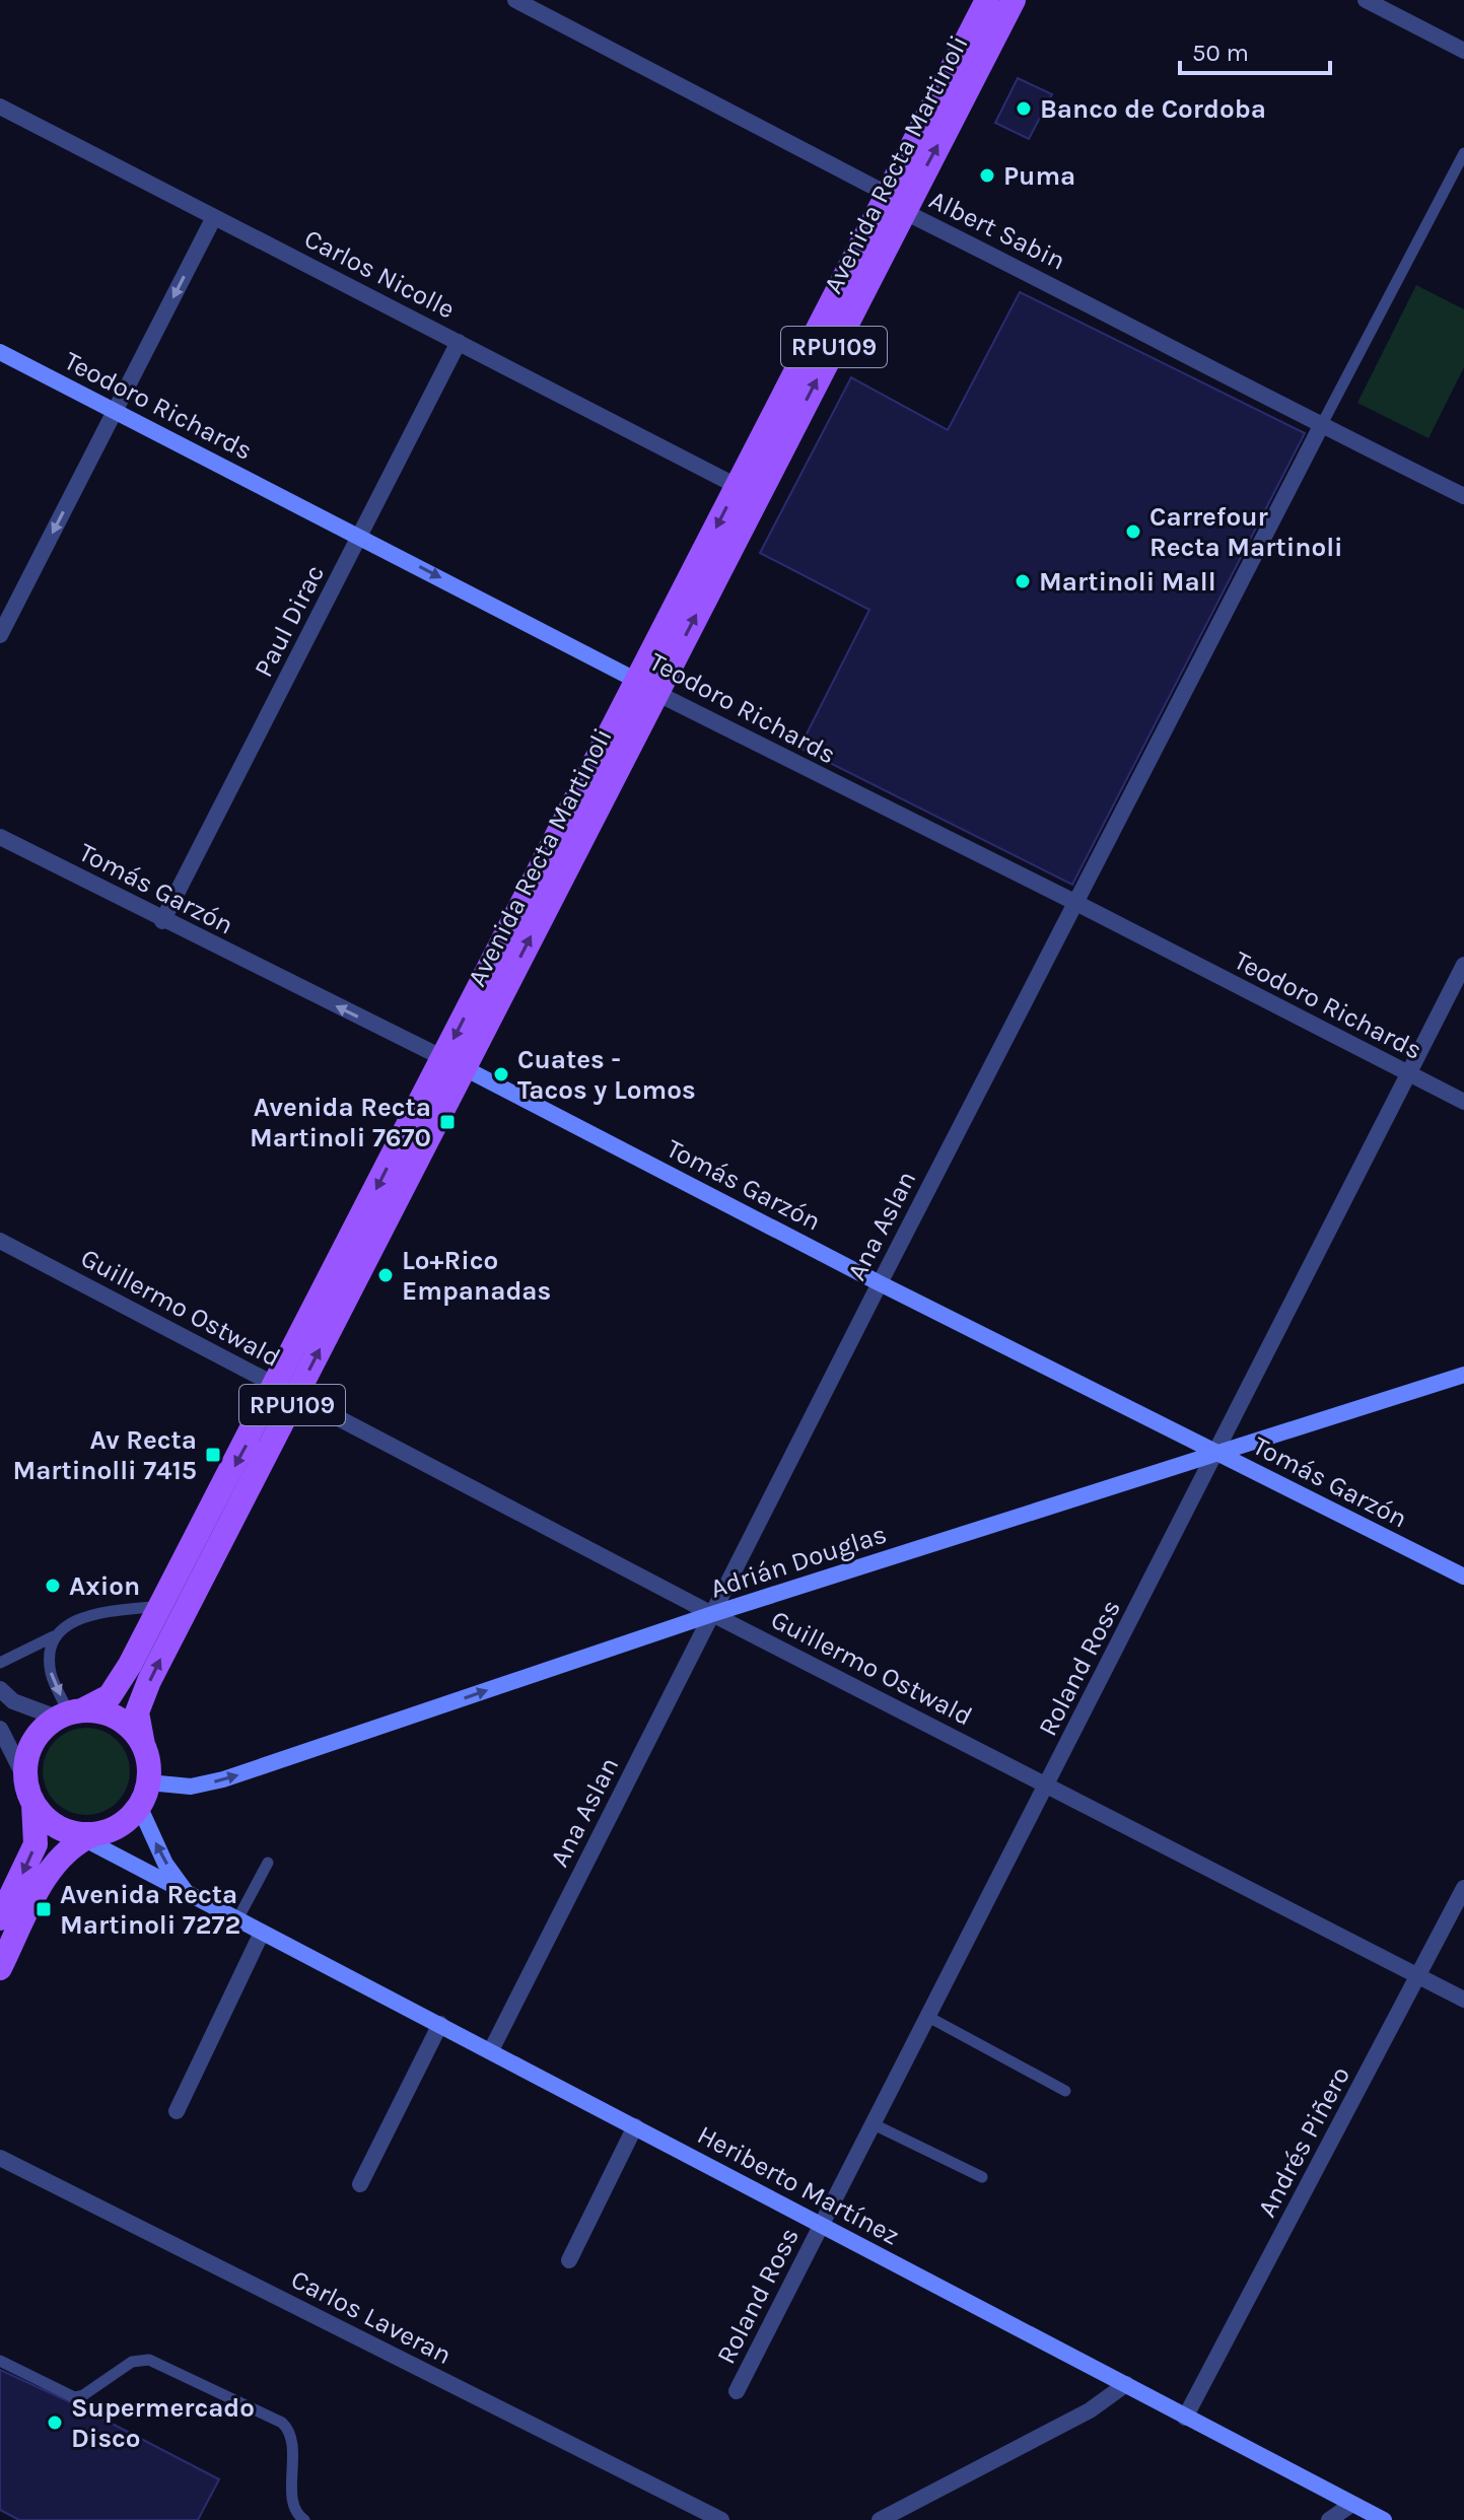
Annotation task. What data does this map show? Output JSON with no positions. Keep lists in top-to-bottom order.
{
  "streets": {
    "main road": ["Avenida Recta Martinoli", "RPU109"],
    "street": [
      "Albert Sabin",
      "Carlos Nicolle",
      "Teodoro Richards",
      "Paul Dirac",
      "Tomás Garzón",
      "Ana Aslan",
      "Guillermo Ostwald",
      "Adrián Douglas",
      "Roland Ross",
      "Andrés Piñero",
      "Heriberto Martínez",
      "Carlos Laveran"
    ]
  },
  "crossings": [
    ["Avenida Recta Martinoli", "Albert Sabin"],
    ["Avenida Recta Martinoli", "Carlos Nicolle"],
    ["Avenida Recta Martinoli", "RPU109"],
    ["Avenida Recta Martinoli", "Teodoro Richards"],
    ["Avenida Recta Martinoli", "Tomás Garzón"],
    ["Avenida Recta Martinoli", "Guillermo Ostwald"],
    ["Avenida Recta Martinoli", "Adrián Douglas"],
    ["Avenida Recta Martinoli", "Heriberto Martínez"],
    ["Albert Sabin", "Ana Aslan"],
    ["Carlos Nicolle", "Paul Dirac"],
    ["RPU109", "Adrián Douglas"],
    ["RPU109", "Heriberto Martínez"],
    ["Teodoro Richards", "Paul Dirac"],
    ["Teodoro Richards", "Ana Aslan"],
    ["Teodoro Richards", "Roland Ross"],
    ["Paul Dirac", "Tomás Garzón"],
    ["Tomás Garzón", "Ana Aslan"],
    ["Tomás Garzón", "Adrián Douglas"],
    ["Tomás Garzón", "Roland Ross"],
    ["Ana Aslan", "Guillermo Ostwald"],
    ["Ana Aslan", "Adrián Douglas"],
    ["Ana Aslan", "Heriberto Martínez"],
    ["Guillermo Ostwald", "Adrián Douglas"],
    ["Guillermo Ostwald", "Roland Ross"],
    ["Guillermo Ostwald", "Andrés Piñero"],
    ["Adrián Douglas", "Roland Ross"],
    ["Adrián Douglas", "Heriberto Martínez"],
    ["Roland Ross", "Heriberto Martínez"],
    ["Andrés Piñero", "Heriberto Martínez"]
  ],
  "one_way": ["Adrián Douglas"],
  "places": {
    "other": [
      "Banco de Cordoba",
      "Puma",
      "Carrefour Recta Martinoli",
      "Martinoli Mall",
      "Cuates - Tacos y Lomos",
      "Lo+Rico Empanadas",
      "Axion",
      "Supermercado Disco"
    ],
    "transit": ["Avenida Recta Martinoli 7670", "Av Recta Martinolli 7415", "Avenida Recta Martinoli 7272"]
  },
  "scale_bar": "50 m"
}
